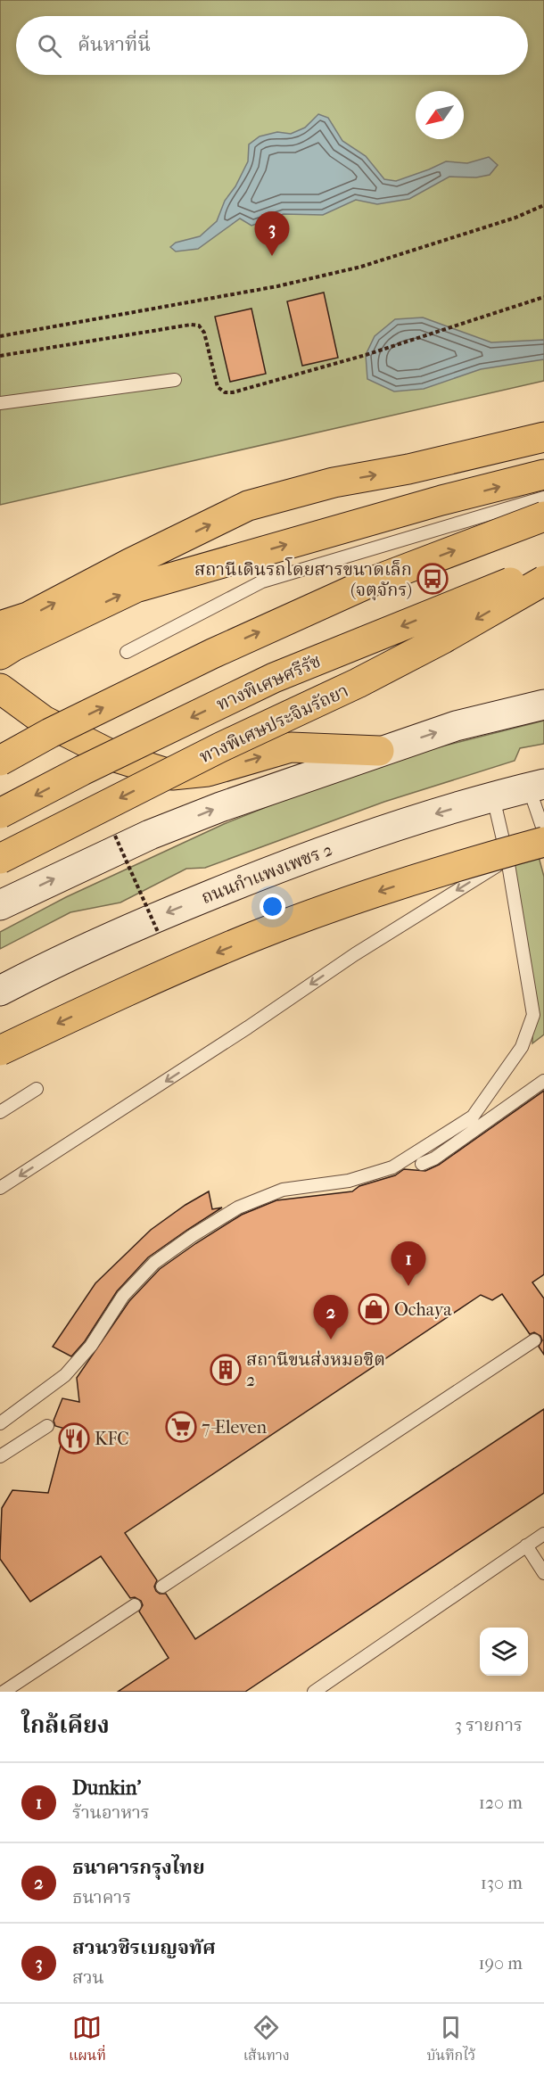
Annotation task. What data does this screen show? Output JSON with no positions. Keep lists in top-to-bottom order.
{
  "streets": {
    "highway": ["ทางพิเศษศรีรัช", "ทางพิเศษประจิมรัถยา"],
    "main road": ["ถนนกำแพงเพชร 2"]
  },
  "places": {
    "bus stop": ["สถานีเดินรถโดยสารขนาดเล็ก (จตุจักร)"],
    "shop": ["Ochaya"],
    "building": ["สถานีขนส่งหมอชิต 2"],
    "supermarket": ["7-Eleven"],
    "restaurant": ["KFC"]
  },
  "north": "bottom left",
  "page": {
    "search": "ค้นหาที่นี่",
    "pins": ["3", "1", "2"],
    "heading": ["ใกล้เคียง", "3 รายการ"],
    "list": [
      {
        "mark": "1",
        "name": "Dunkin'",
        "note": "ร้านอาหาร",
        "value": "120 m"
      },
      {
        "mark": "2",
        "name": "ธนาคารกรุงไทย",
        "note": "ธนาคาร",
        "value": "130 m"
      },
      {
        "mark": "3",
        "name": "สวนวชิรเบญจทัศ",
        "note": "สวน",
        "value": "190 m"
      }
    ],
    "nav": ["แผนที่", "เส้นทาง", "บันทึกไว้"]
  }
}
